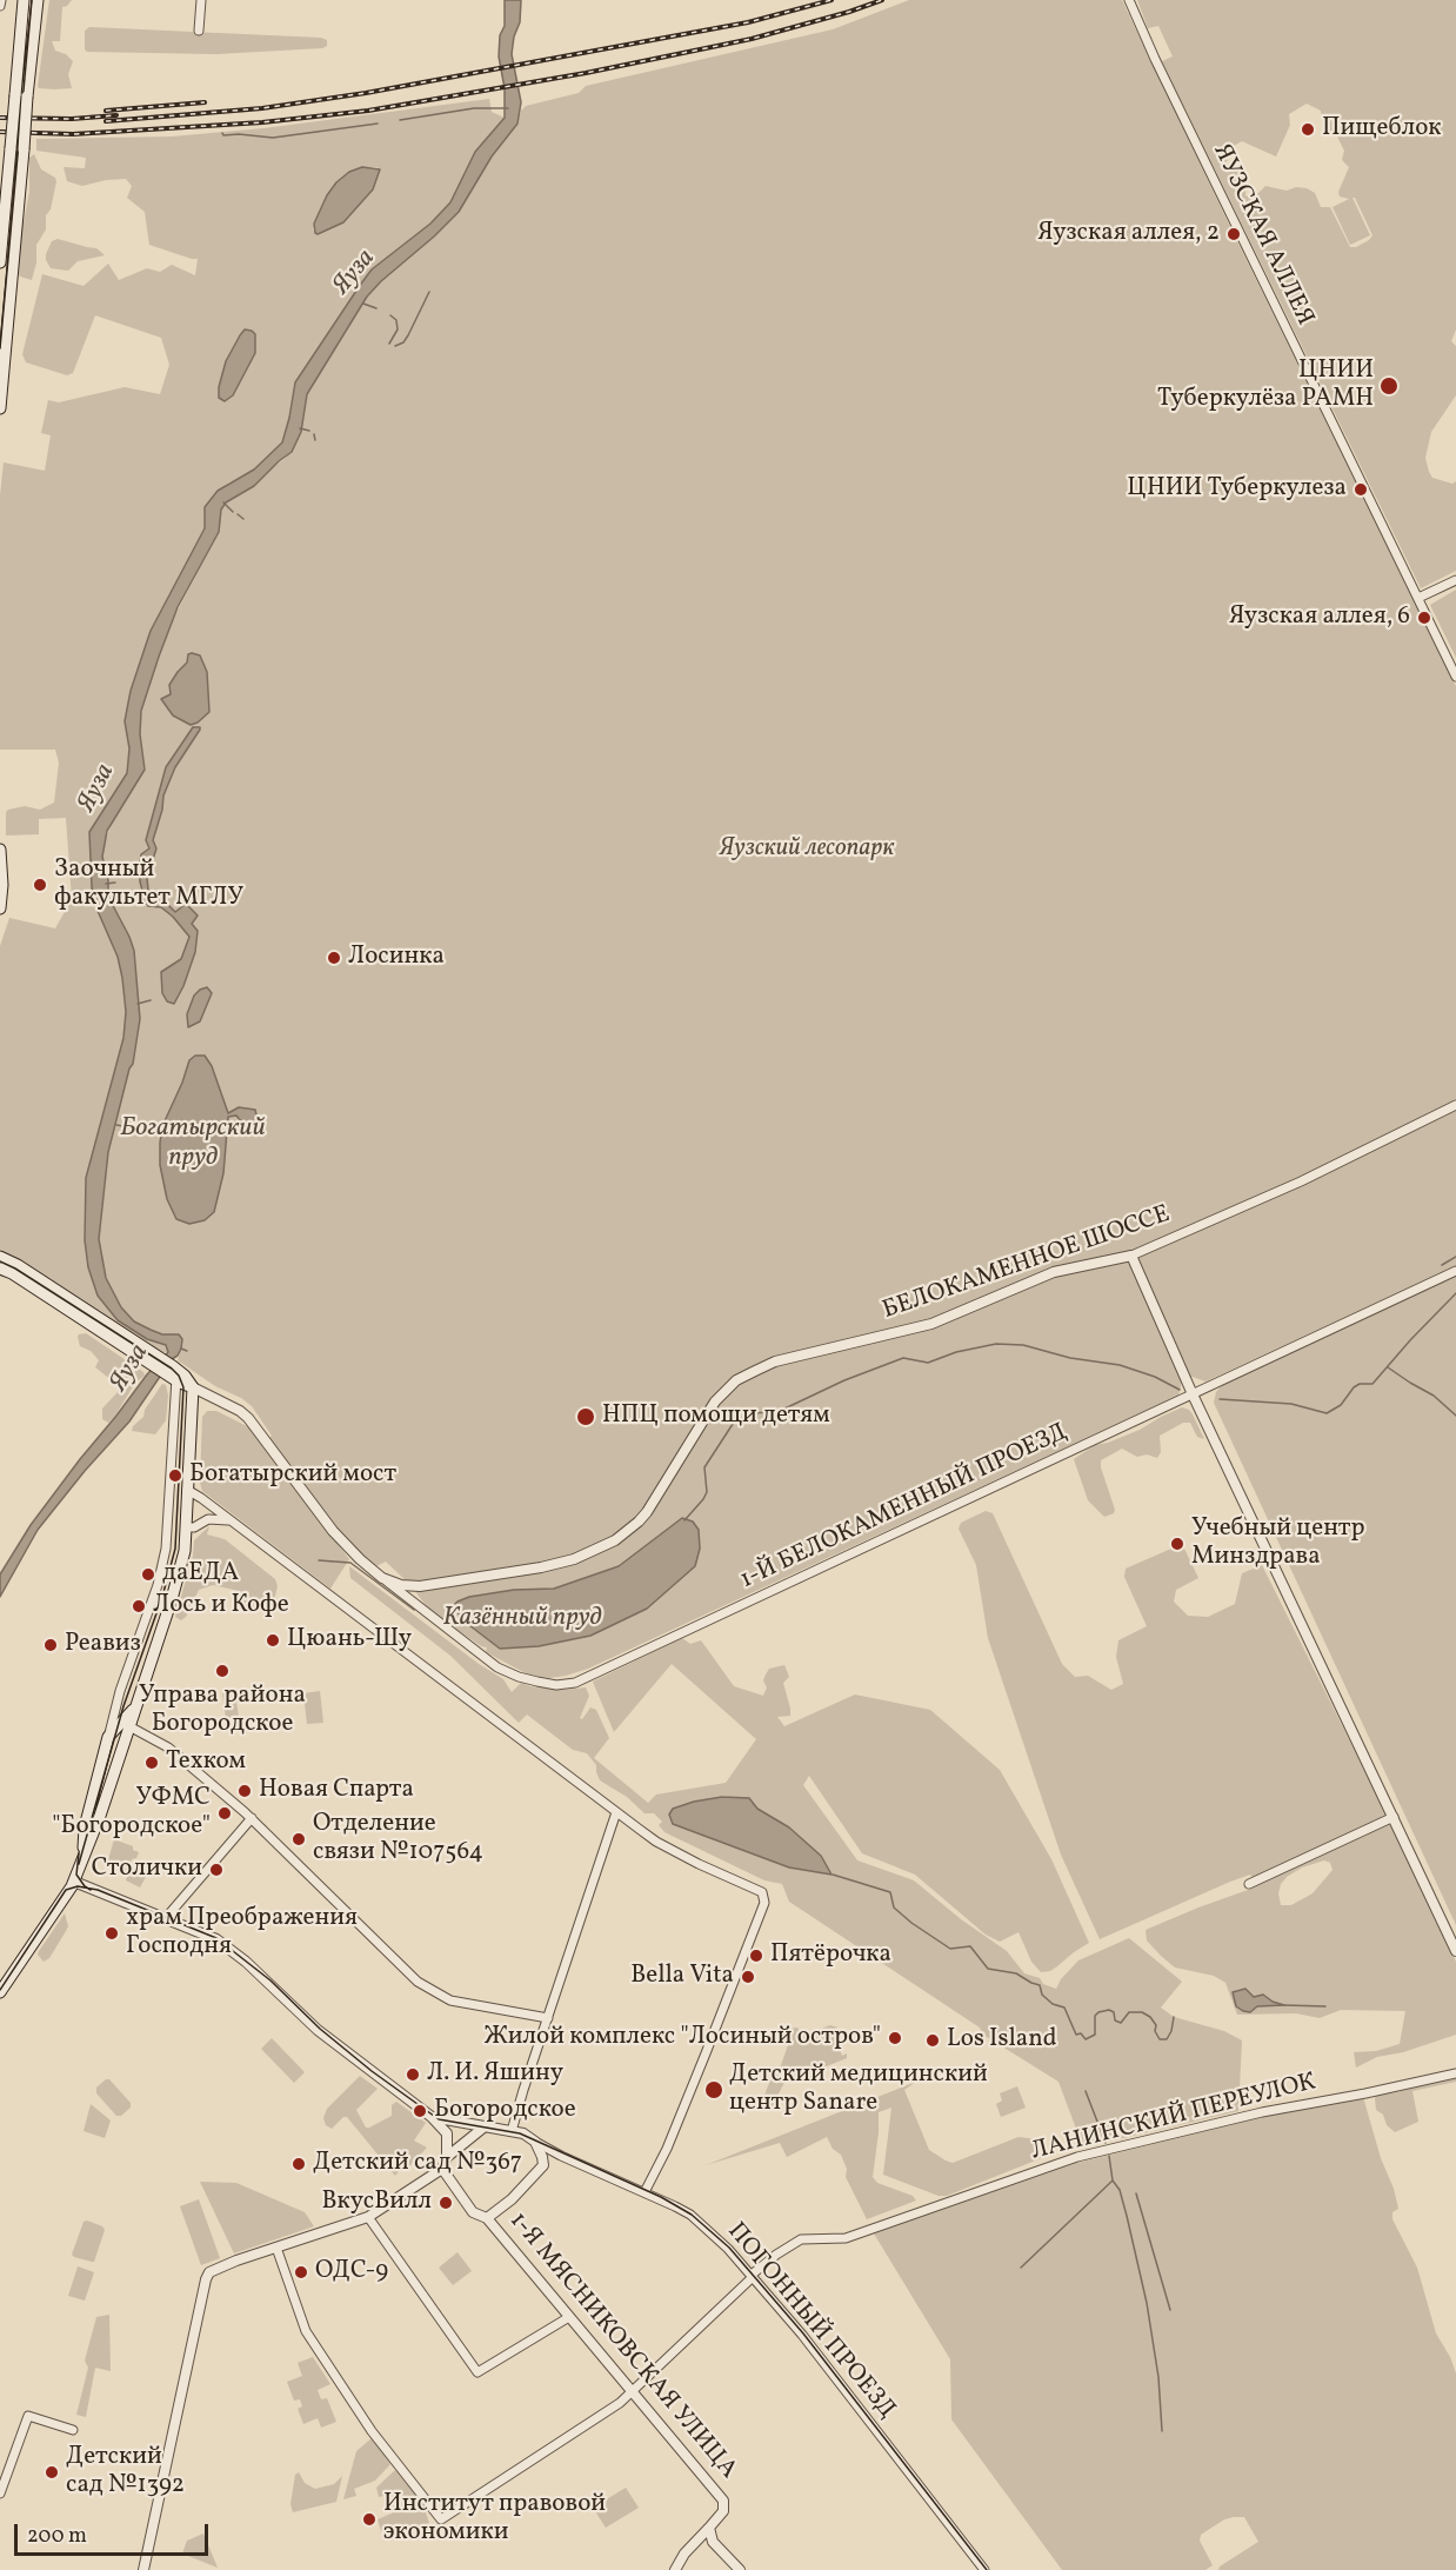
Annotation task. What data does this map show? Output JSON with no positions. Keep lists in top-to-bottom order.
{
  "streets": {
    "street": [
      "ЯУЗСКАЯ АЛЛЕЯ",
      "БЕЛОКАМЕННОЕ ШОССЕ",
      "1-Й БЕЛОКАМЕННЫЙ ПРОЕЗД",
      "ЛАНИНСКИЙ ПЕРЕУЛОК",
      "ПОГОННЫЙ ПРОЕЗД",
      "1-Я МЯСНИКОВСКАЯ УЛИЦА"
    ]
  },
  "crossings": [
    ["БЕЛОКАМЕННОЕ ШОССЕ", "1-Й БЕЛОКАМЕННЫЙ ПРОЕЗД"],
    ["ЛАНИНСКИЙ ПЕРЕУЛОК", "ПОГОННЫЙ ПРОЕЗД"],
    ["ЛАНИНСКИЙ ПЕРЕУЛОК", "1-Я МЯСНИКОВСКАЯ УЛИЦА"],
    ["ПОГОННЫЙ ПРОЕЗД", "1-Я МЯСНИКОВСКАЯ УЛИЦА"]
  ],
  "water": ["Яуза", "Богатырский пруд", "Казённый пруд"],
  "parks": ["Яузский лесопарк"],
  "places": [
    "Пищеблок",
    "Яузская аллея, 2",
    "ЦНИИ Туберкулёза РАМН",
    "ЦНИИ Туберкулеза",
    "Яузская аллея, 6",
    "Заочный факультет МГЛУ",
    "Лосинка",
    "НПЦ помощи детям",
    "Богатырский мост",
    "Учебный центр Минздрава",
    "даЕДА",
    "Лось и Кофе",
    "Цюань-Шу",
    "Реавиз",
    "Управа района Богородское",
    "Техком",
    "Новая Спарта",
    "УФМС \"Богородское\"",
    "Отделение связи №107564",
    "Столички",
    "храм Преображения Господня",
    "Пятёрочка",
    "Bella Vita",
    "Жилой комплекс \"Лосиный остров\"",
    "Los Island",
    "Л. И. Яшину",
    "Детский медицинский центр Sanare",
    "Богородское",
    "Детский сад №367",
    "ВкусВилл",
    "ОДС-9",
    "Детский сад №1392",
    "Институт правовой экономики"
  ],
  "scale_bar": "200 m"
}
